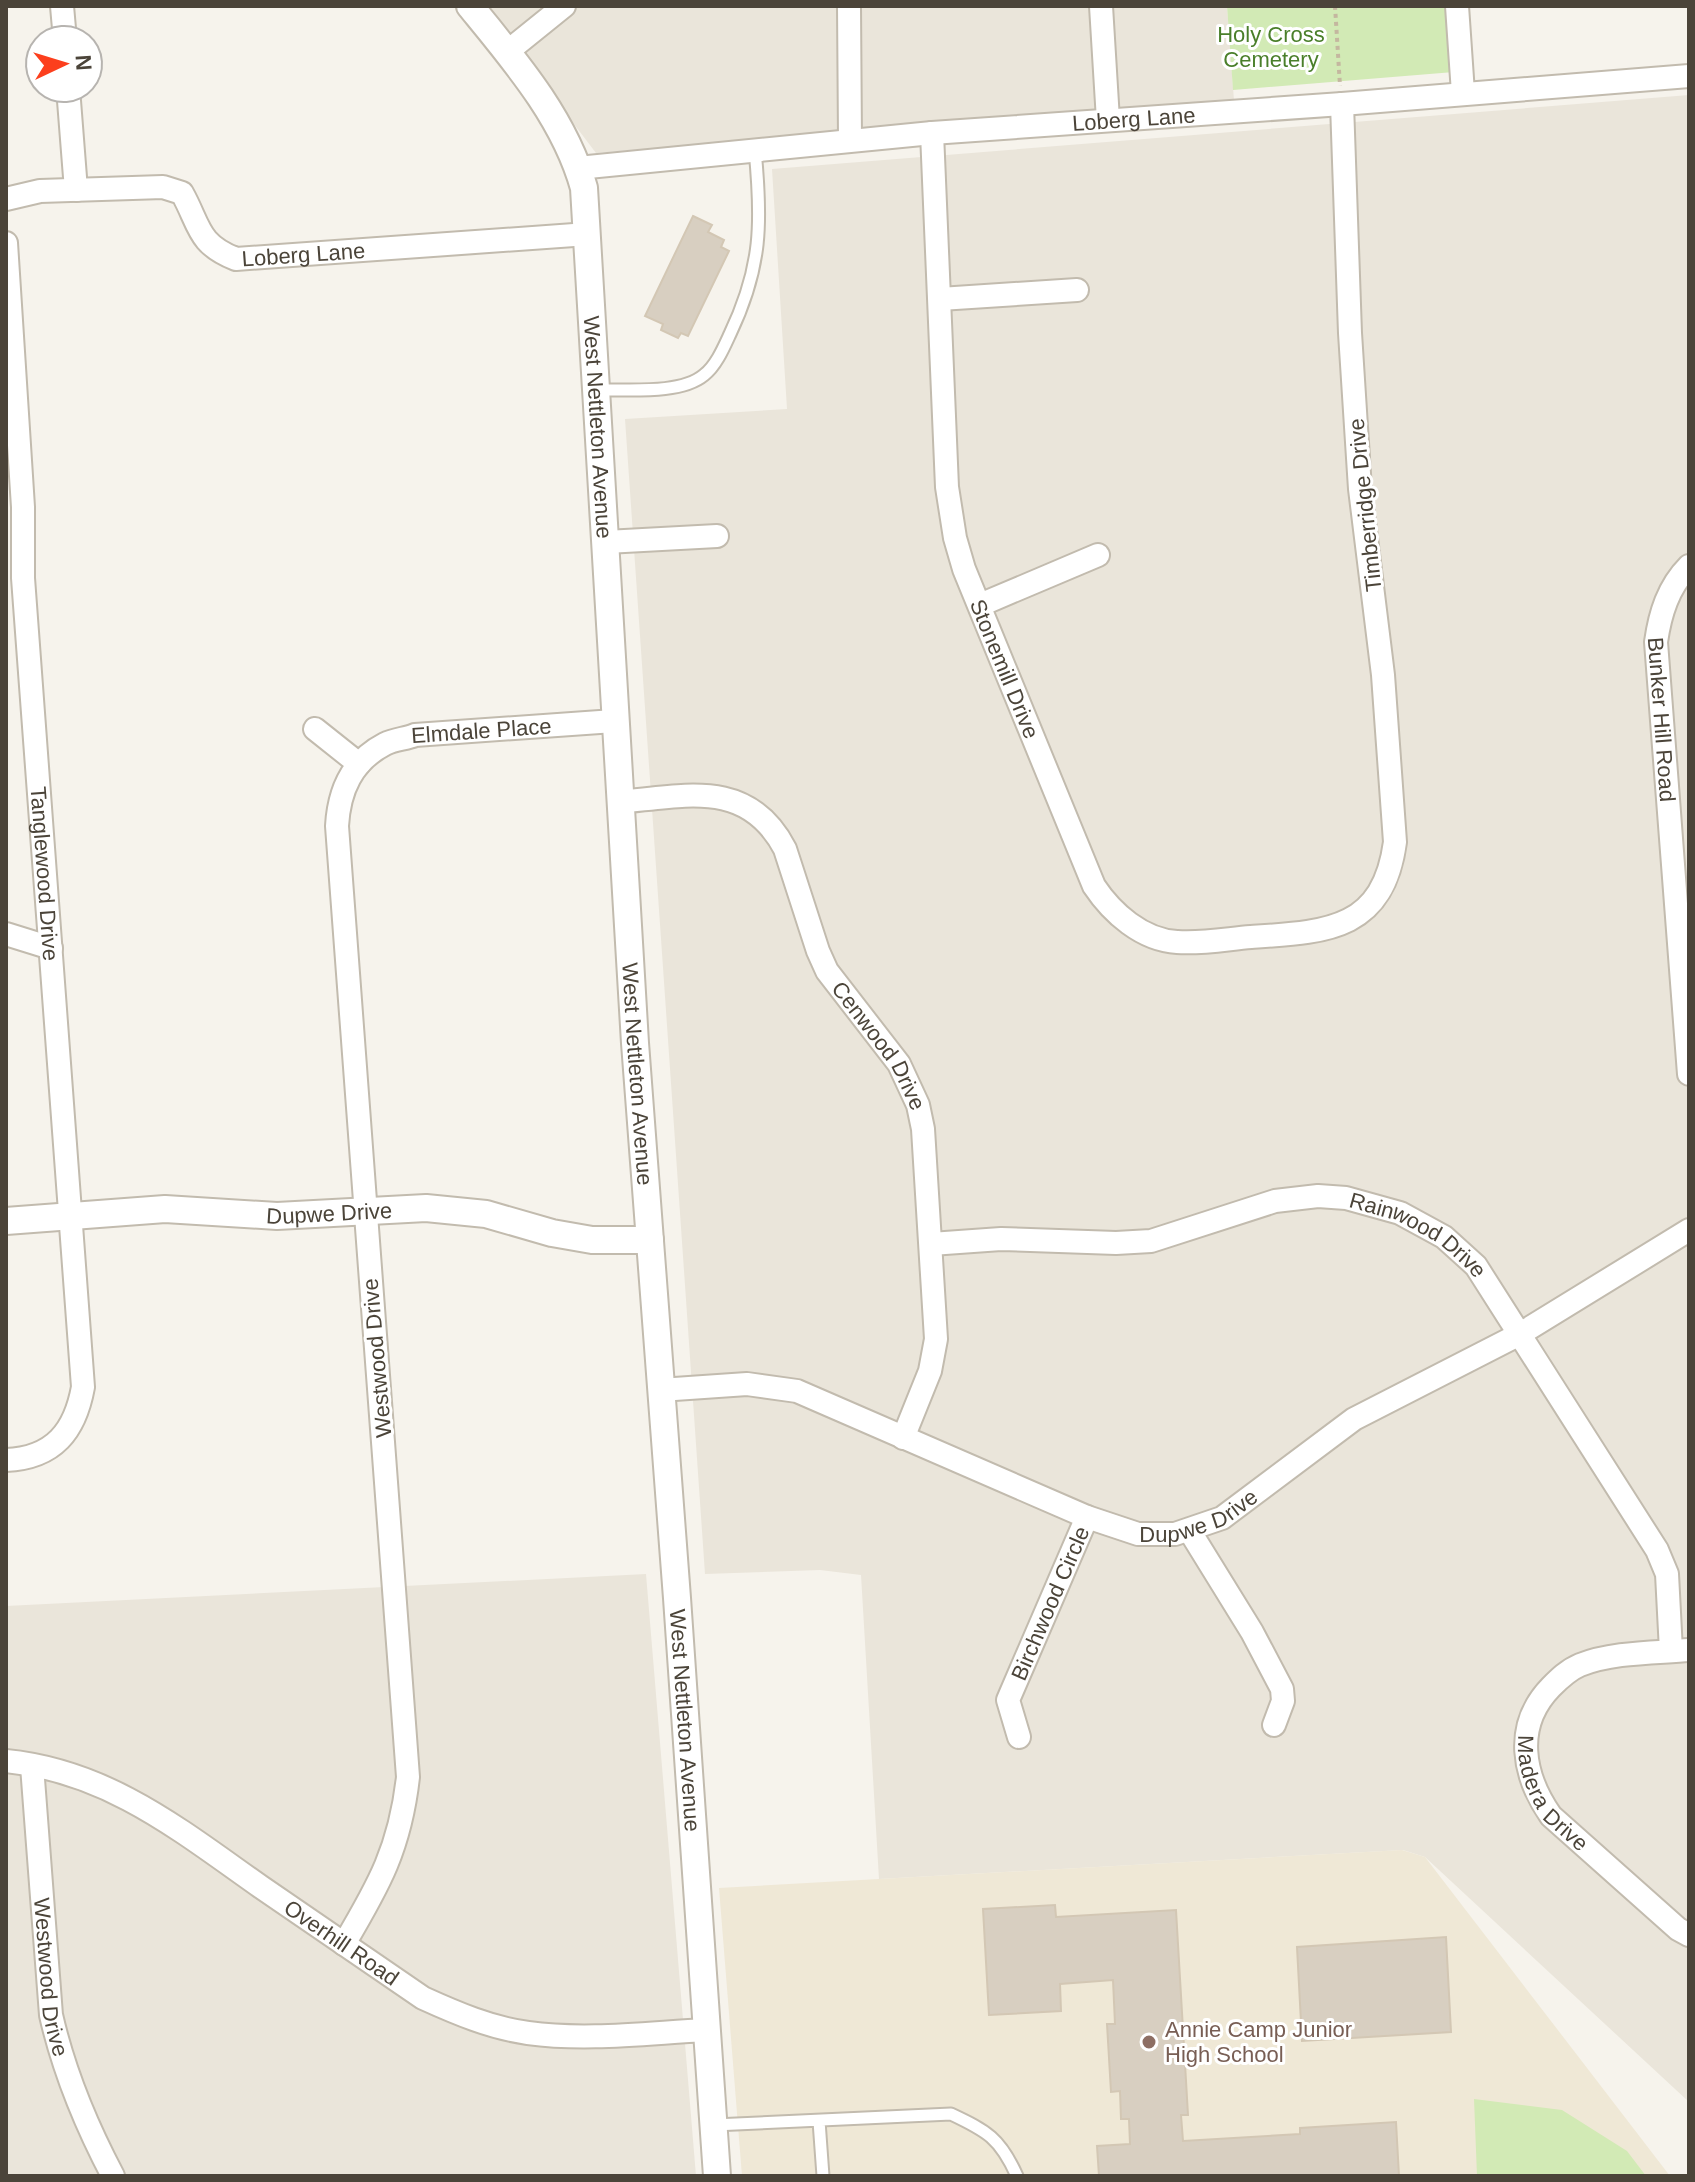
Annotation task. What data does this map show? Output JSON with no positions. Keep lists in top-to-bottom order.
{
  "streets": {
    "street": [
      "Loberg Lane",
      "West Nettleton Avenue",
      "Timberridge Drive",
      "Stonemill Drive",
      "Bunker Hill Road",
      "Elmdale Place",
      "Tanglewood Drive",
      "Cenwood Drive",
      "Dupwe Drive",
      "Rainwood Drive",
      "Westwood Drive",
      "Birchwood Circle",
      "Madera Drive",
      "Overhill Road"
    ]
  },
  "crossings": [
    ["Loberg Lane", "West Nettleton Avenue"],
    ["Loberg Lane", "Timberridge Drive"],
    ["Loberg Lane", "Stonemill Drive"],
    ["West Nettleton Avenue", "Elmdale Place"],
    ["West Nettleton Avenue", "Cenwood Drive"],
    ["West Nettleton Avenue", "Dupwe Drive"],
    ["West Nettleton Avenue", "Overhill Road"],
    ["Timberridge Drive", "Stonemill Drive"],
    ["Elmdale Place", "Westwood Drive"],
    ["Tanglewood Drive", "Dupwe Drive"],
    ["Cenwood Drive", "Dupwe Drive"],
    ["Cenwood Drive", "Rainwood Drive"],
    ["Dupwe Drive", "Rainwood Drive"],
    ["Dupwe Drive", "Westwood Drive"],
    ["Dupwe Drive", "Birchwood Circle"],
    ["Rainwood Drive", "Madera Drive"],
    ["Westwood Drive", "Overhill Road"]
  ],
  "parks": ["Holy Cross Cemetery"],
  "places": ["Annie Camp Junior High School"],
  "north": "right"
}
